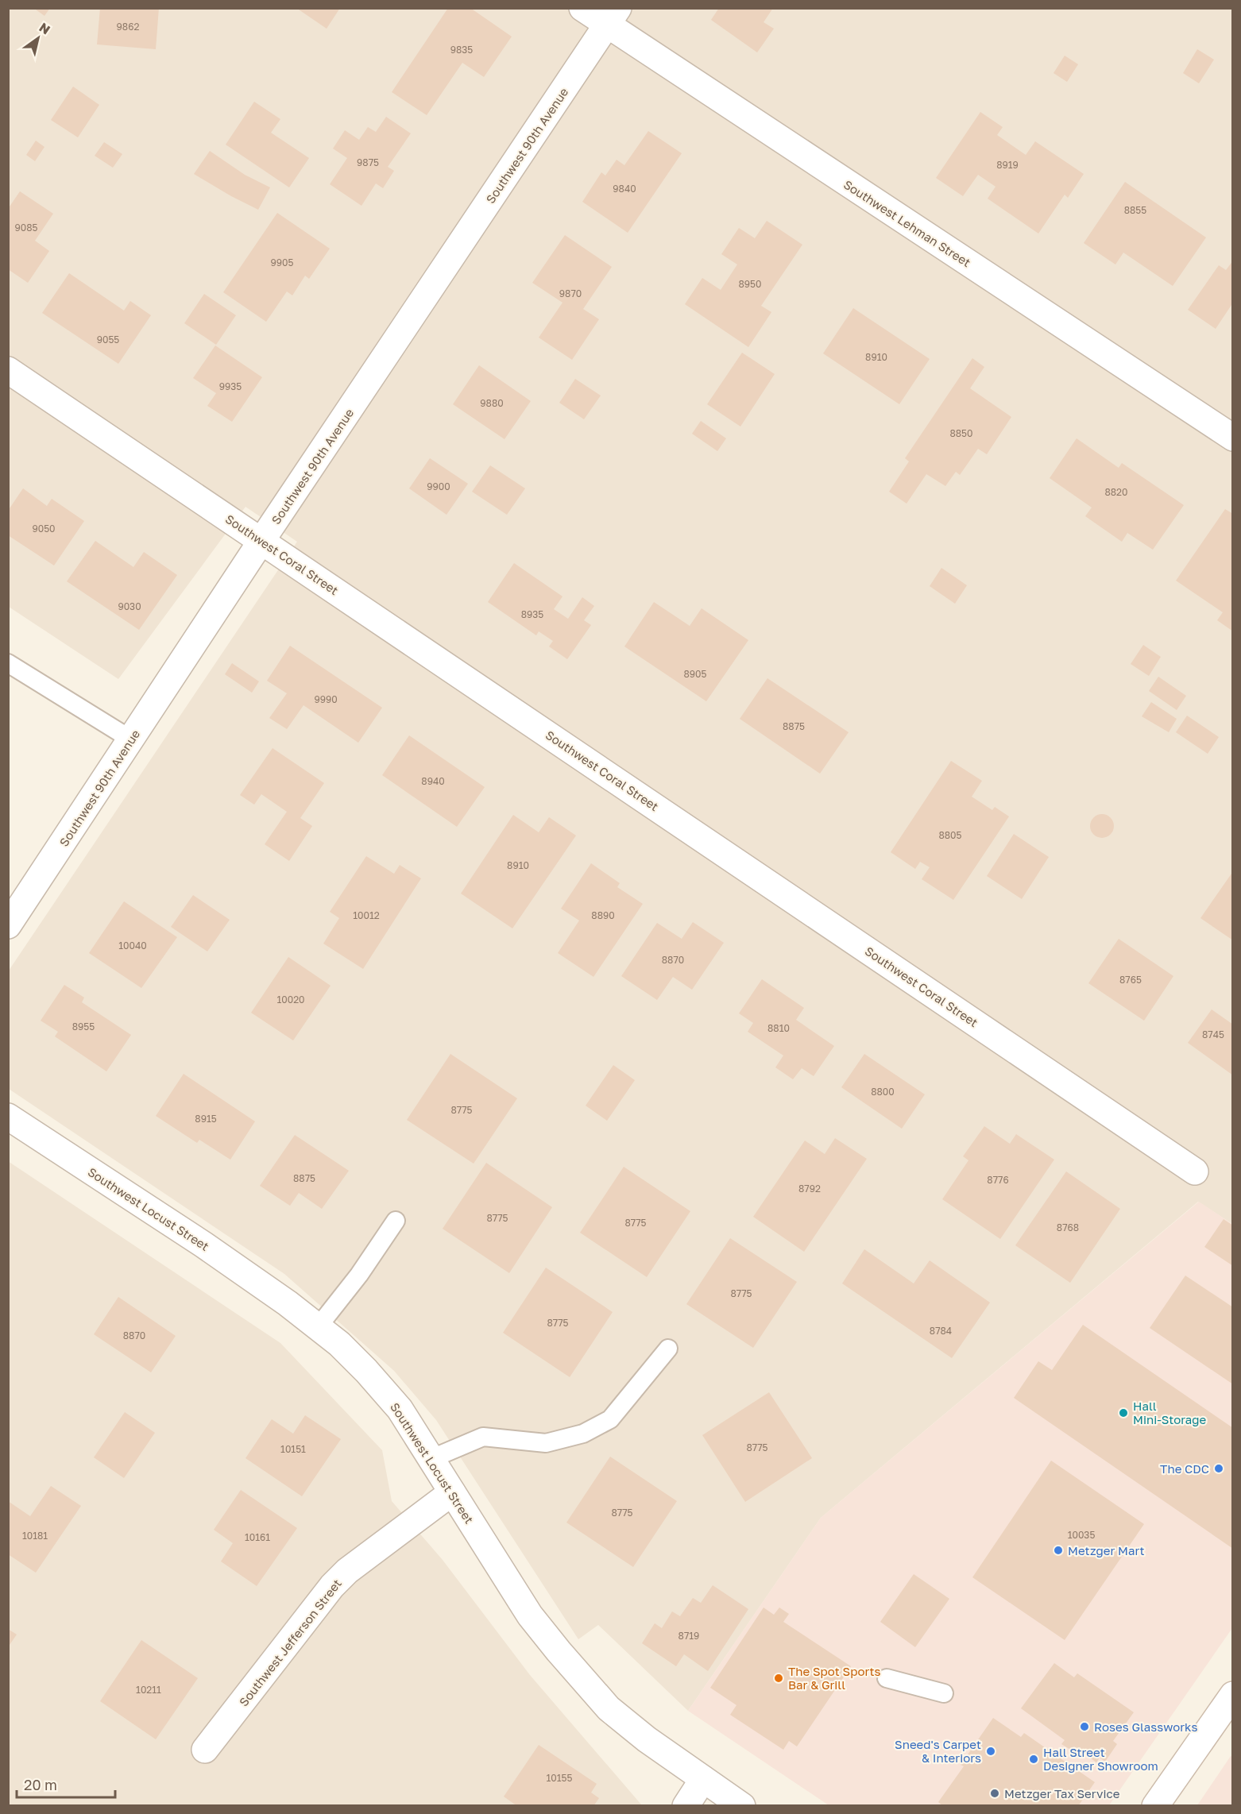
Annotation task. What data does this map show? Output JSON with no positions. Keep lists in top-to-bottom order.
{
  "streets": {
    "street": [
      "Southwest 90th Avenue",
      "Southwest Lehman Street",
      "Southwest Coral Street",
      "Southwest Locust Street",
      "Southwest Jefferson Street"
    ]
  },
  "crossings": [
    ["Southwest 90th Avenue", "Southwest Lehman Street"],
    ["Southwest 90th Avenue", "Southwest Coral Street"],
    ["Southwest Locust Street", "Southwest Jefferson Street"]
  ],
  "places": [
    "Hall Mini-Storage",
    "The CDC",
    "Metzger Mart",
    "The Spot Sports Bar & Grill",
    "Roses Glassworks",
    "Sneed's Carpet & Interiors",
    "Hall Street Designer Showroom",
    "Metzger Tax Service"
  ],
  "house_numbers": [
    "9862",
    "9835",
    "9875",
    "8919",
    "9840",
    "8855",
    "9085",
    "9905",
    "8950",
    "9870",
    "9055",
    "8910",
    "9935",
    "9880",
    "8850",
    "9900",
    "8820",
    "9050",
    "9030",
    "8935",
    "8905",
    "9990",
    "8875",
    "8940",
    "8805",
    "8910",
    "10012",
    "8890",
    "10040",
    "8870",
    "8765",
    "10020",
    "8955",
    "8810",
    "8745",
    "8800",
    "8775",
    "8915",
    "8875",
    "8776",
    "8792",
    "8775",
    "8775",
    "8768",
    "8775",
    "8775",
    "8784",
    "8870",
    "8775",
    "10151",
    "8775",
    "10035",
    "10181",
    "10161",
    "8719",
    "10211",
    "10155"
  ],
  "scale_bar": "20 m",
  "north": "top right"
}
